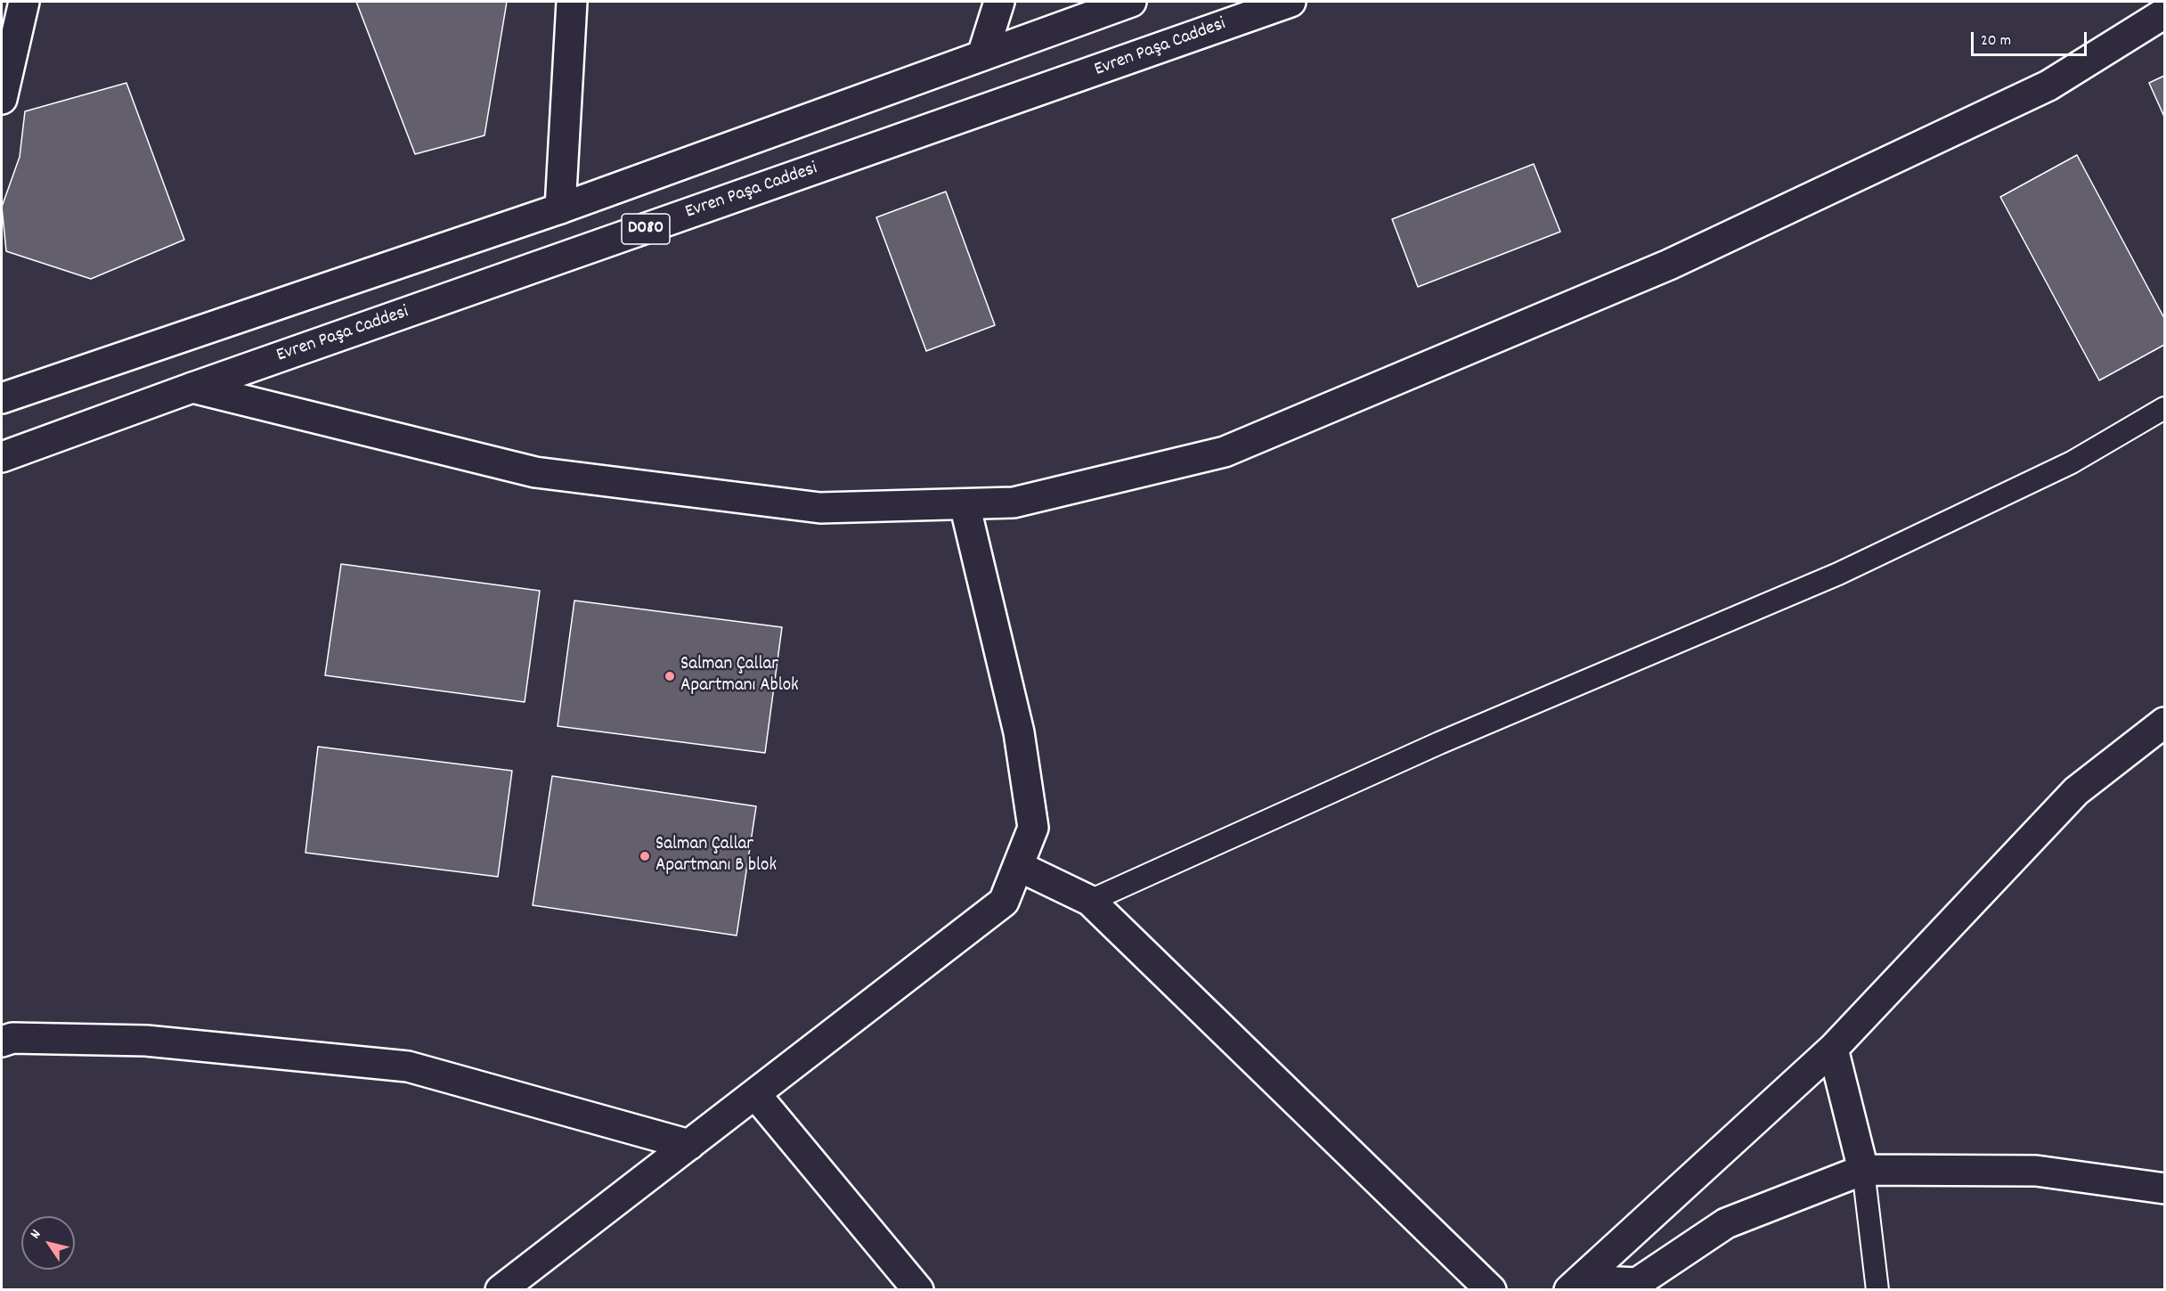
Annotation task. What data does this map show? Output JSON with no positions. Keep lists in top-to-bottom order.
{
  "streets": {
    "main road": ["Evren Paşa Caddesi", "D080"]
  },
  "places": ["Salman Çallar Apartmanı Ablok", "Salman Çallar Apartmanı B blok"],
  "scale_bar": "20 m",
  "north": "top left"
}
